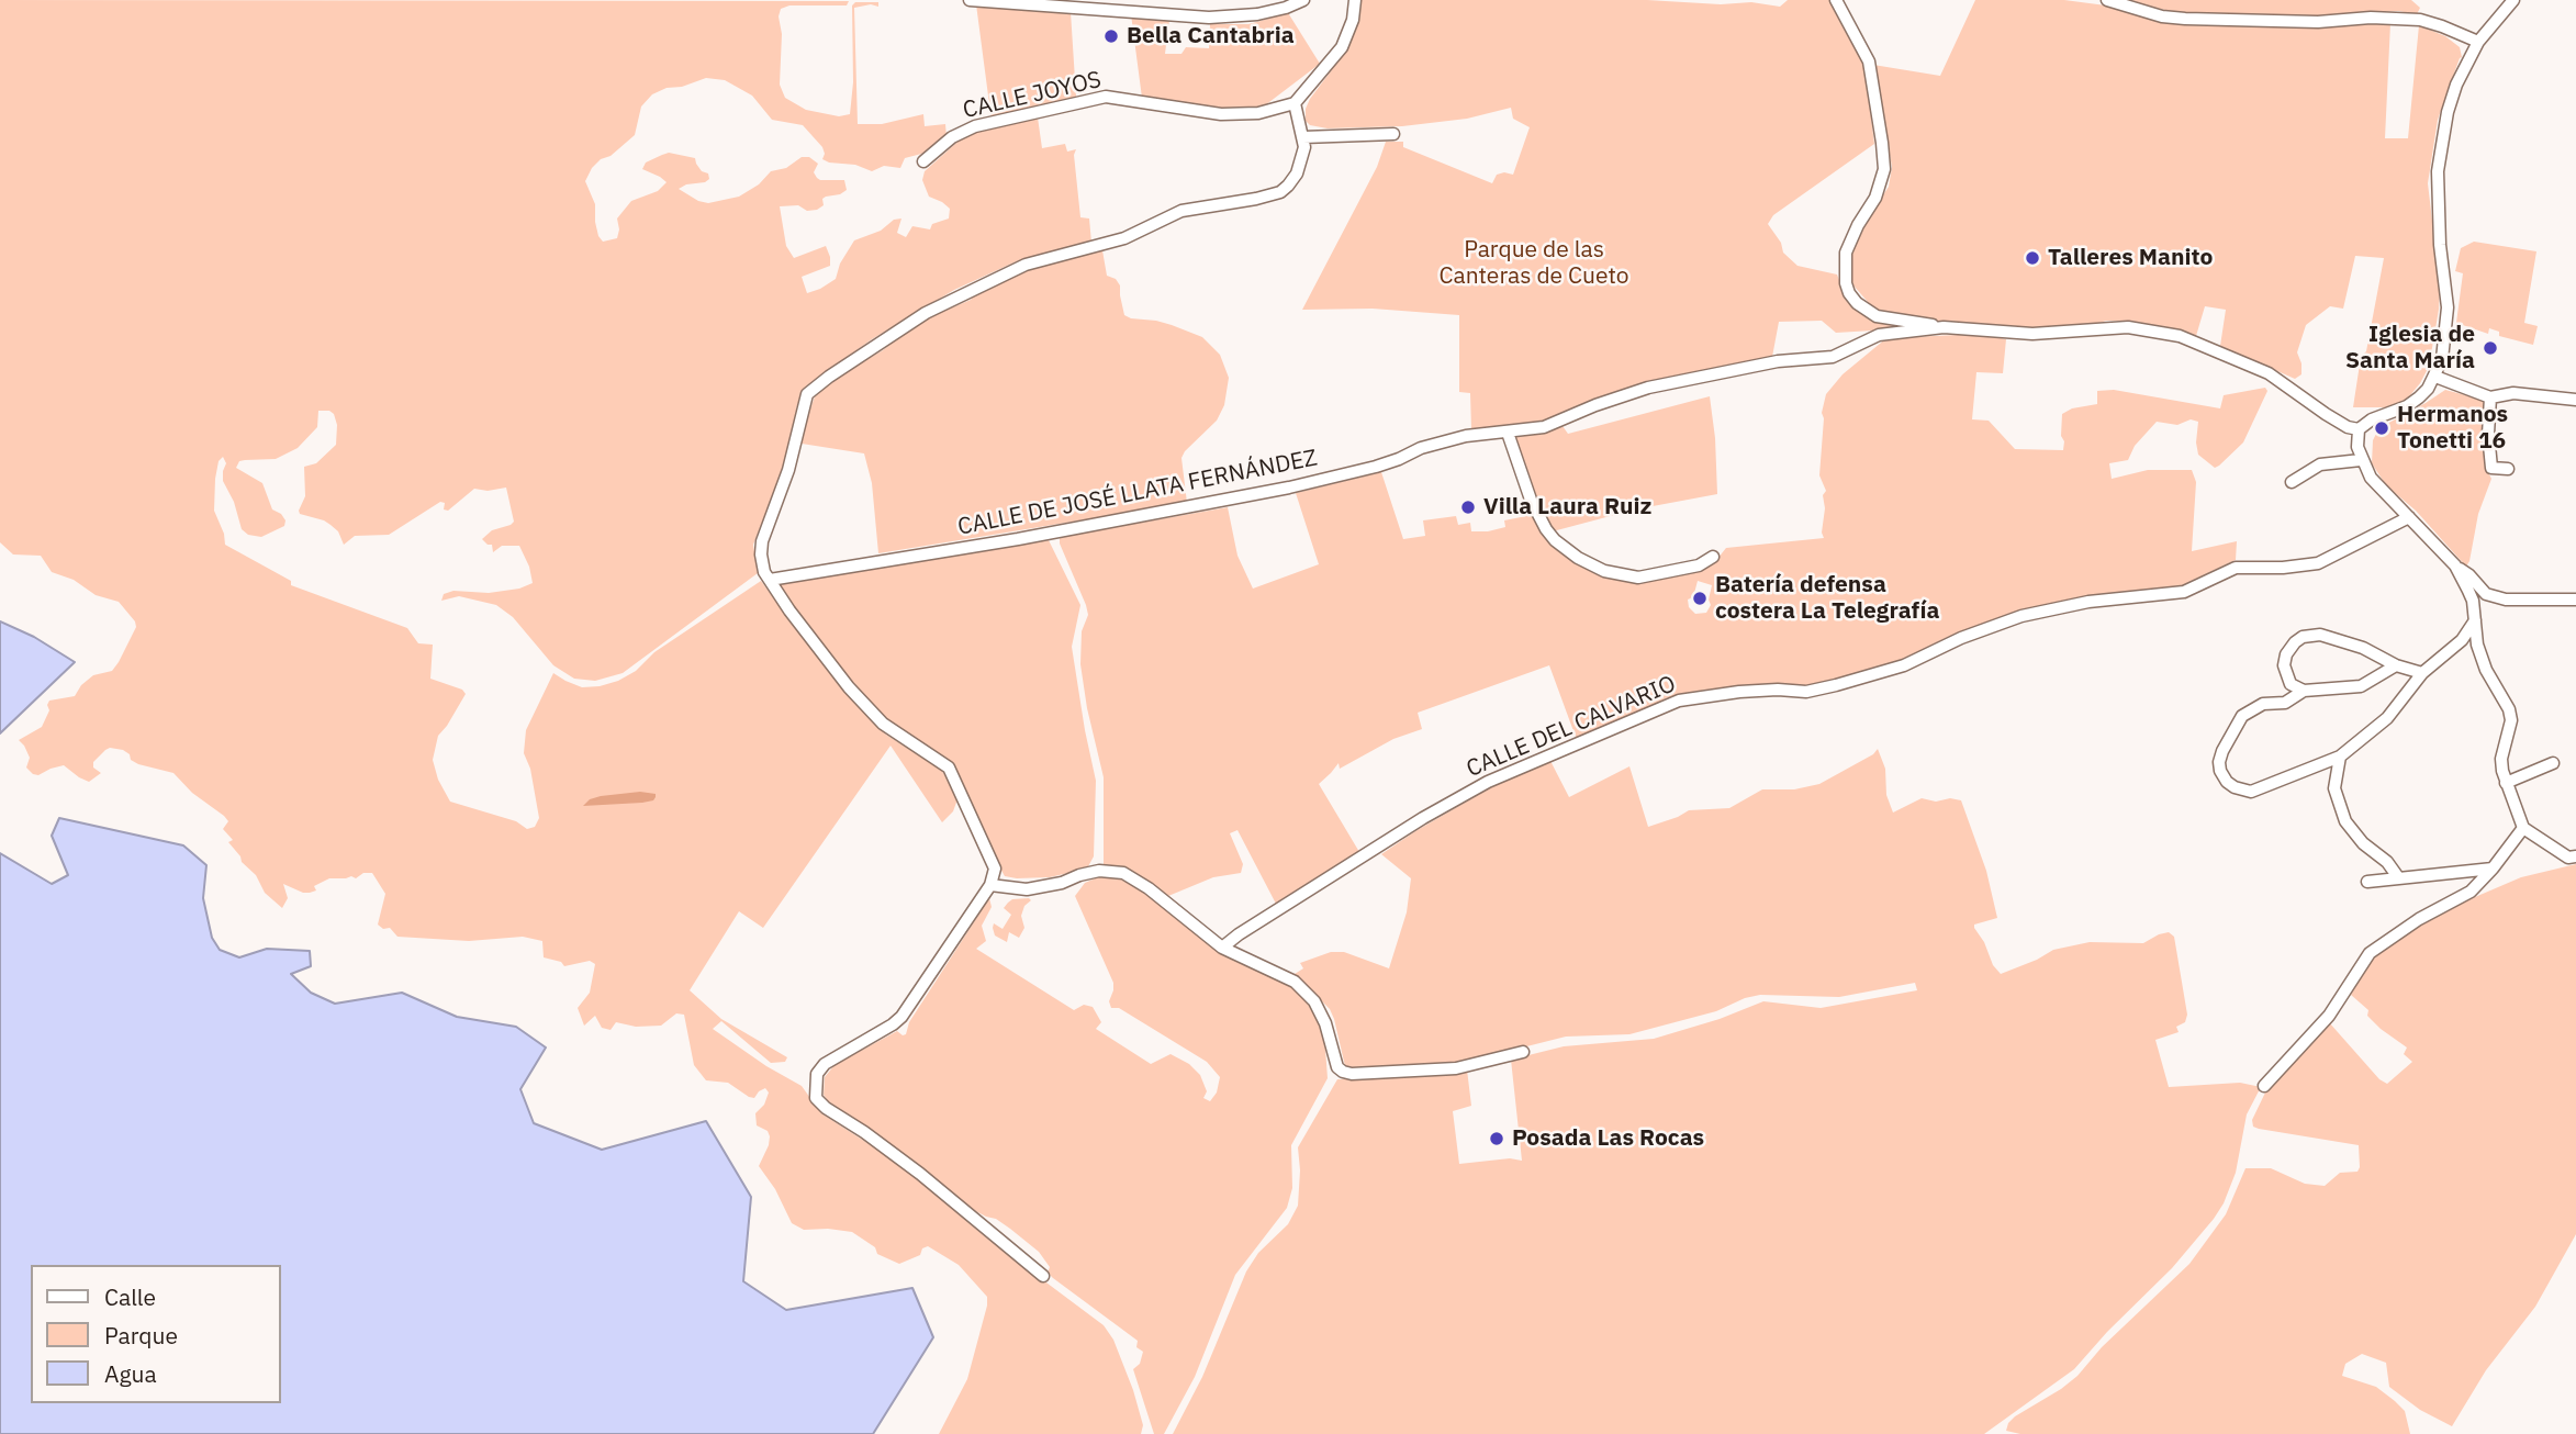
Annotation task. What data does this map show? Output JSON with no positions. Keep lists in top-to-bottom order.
{
  "streets": {
    "street": ["CALLE JOYOS", "CALLE DE JOSÉ LLATA FERNÁNDEZ", "CALLE DEL CALVARIO"]
  },
  "parks": ["Parque de las Canteras de Cueto"],
  "places": [
    "Bella Cantabria",
    "Talleres Manito",
    "Iglesia de Santa María",
    "Hermanos Tonetti 16",
    "Villa Laura Ruiz",
    "Batería defensa costera La Telegrafía",
    "Posada Las Rocas"
  ],
  "legend": ["Calle", "Parque", "Agua"]
}
